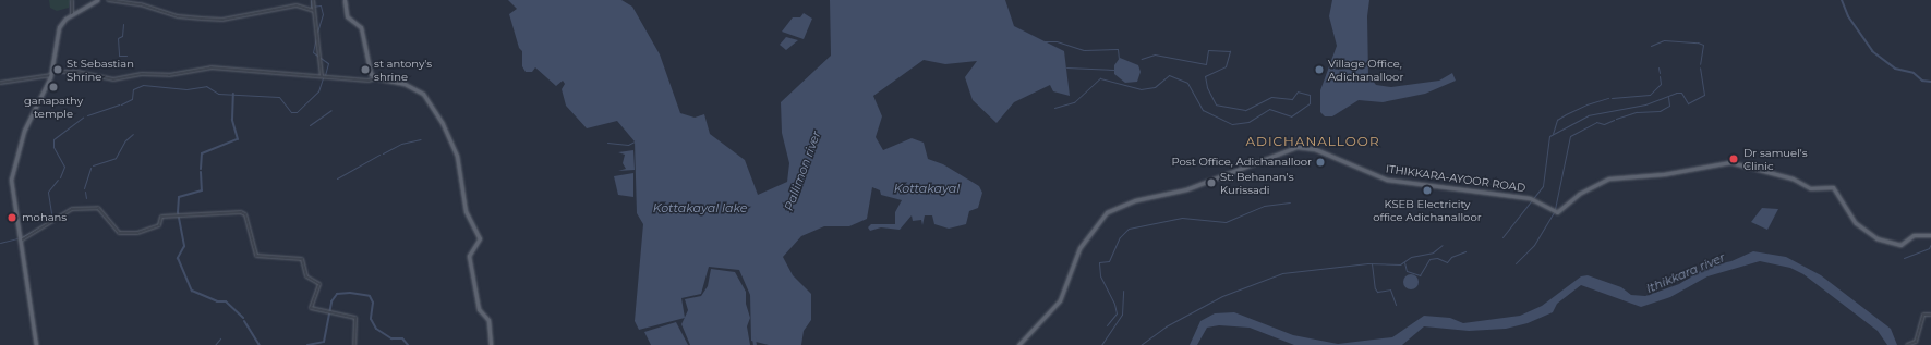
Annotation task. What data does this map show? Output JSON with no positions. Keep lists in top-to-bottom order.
{
  "streets": {
    "main road": ["ITHIKKARA-AYOOR ROAD"]
  },
  "districts": ["ADICHANALLOOR"],
  "water": [
    "Pallimon river",
    "Kottakayal",
    "Kottakayal lake",
    "Ithikkara river"
  ],
  "places": [
    "St Sebastian Shrine",
    "st antony's shrine",
    "Village Office, Adichanalloor",
    "ganapathy temple",
    "Dr samuel's Clinic",
    "Post Office, Adichanalloor",
    "St: Behanan's Kurissadi",
    "KSEB Electricity office Adichanalloor",
    "mohans"
  ]
}
